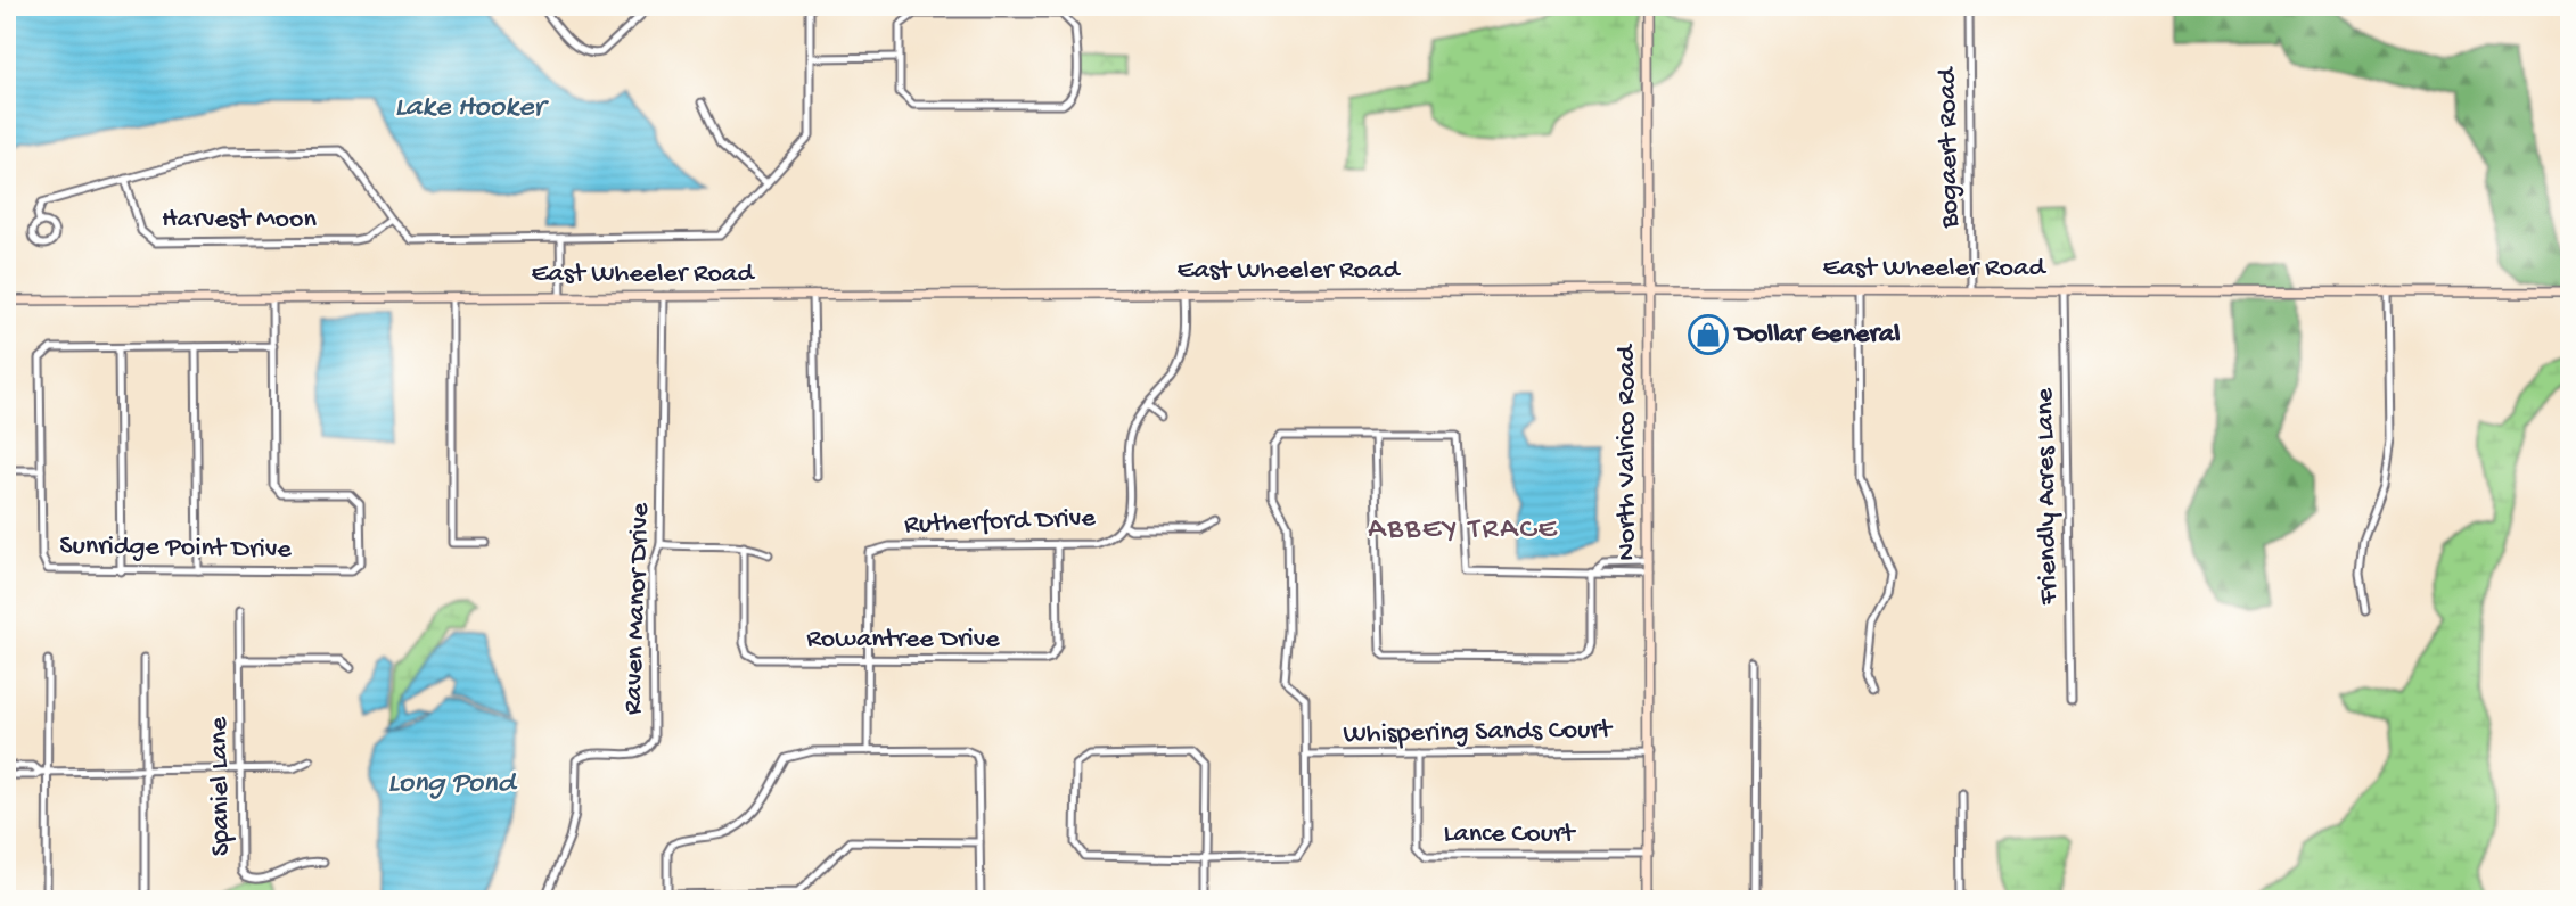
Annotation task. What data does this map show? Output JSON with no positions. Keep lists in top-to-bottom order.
{
  "streets": {
    "street": [
      "Bogaert Road",
      "Harvest Moon",
      "East Wheeler Road",
      "North Valrico Road",
      "Friendly Acres Lane",
      "Rutherford Drive",
      "Sunridge Point Drive",
      "Raven Manor Drive",
      "Rowantree Drive",
      "Whispering Sands Court",
      "Spaniel Lane",
      "Lance Court"
    ]
  },
  "crossings": [
    ["Bogaert Road", "East Wheeler Road"],
    ["East Wheeler Road", "North Valrico Road"],
    ["East Wheeler Road", "Friendly Acres Lane"],
    ["East Wheeler Road", "Rutherford Drive"],
    ["East Wheeler Road", "Sunridge Point Drive"],
    ["East Wheeler Road", "Raven Manor Drive"],
    ["North Valrico Road", "Whispering Sands Court"],
    ["North Valrico Road", "Lance Court"],
    ["Rutherford Drive", "Rowantree Drive"],
    ["Whispering Sands Court", "Lance Court"]
  ],
  "districts": ["ABBEY TRACE"],
  "water": ["Lake Hooker", "Long Pond"],
  "places": {
    "shop": ["Dollar General"]
  }
}
